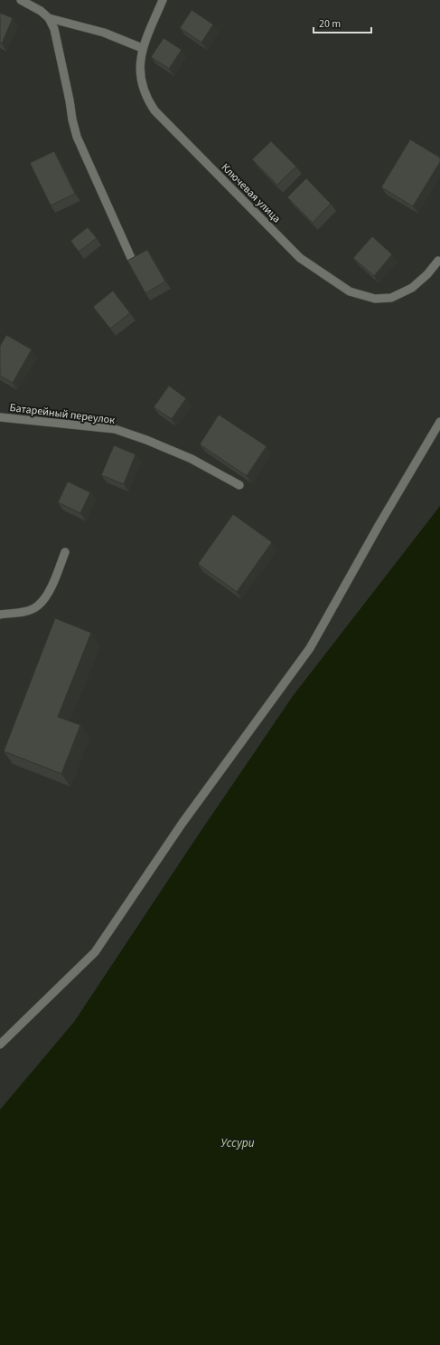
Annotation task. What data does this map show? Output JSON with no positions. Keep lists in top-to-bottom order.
{
  "streets": {
    "lane": ["Ключевая улица", "Батарейный переулок"]
  },
  "water": ["Уссури"],
  "scale_bar": "20 m"
}
